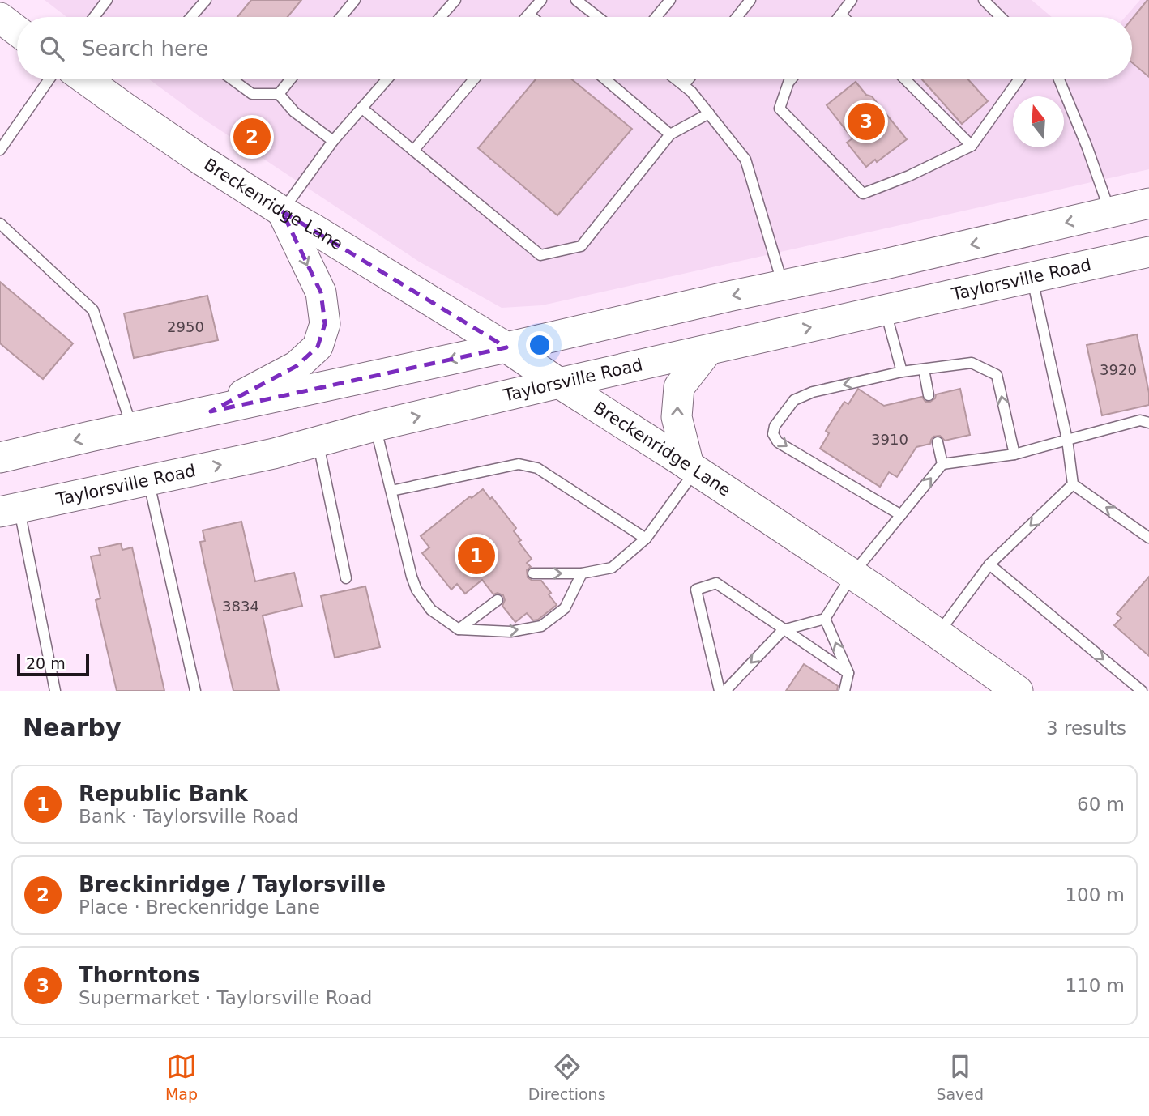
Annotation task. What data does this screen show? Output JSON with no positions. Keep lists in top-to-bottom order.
{
  "streets": {
    "main road": ["Breckenridge Lane", "Taylorsville Road"]
  },
  "crossings": [
    ["Breckenridge Lane", "Taylorsville Road"]
  ],
  "house_numbers": [
    "2950",
    "3920",
    "3910",
    "3834"
  ],
  "scale_bar": "20 m",
  "north": "top",
  "page": {
    "search": "Search here",
    "pins": ["3", "2", "1"],
    "scale": "20 m",
    "heading": ["Nearby", "3 results"],
    "list": [
      {
        "mark": "1",
        "name": "Republic Bank",
        "note": "Bank · Taylorsville Road",
        "value": "60 m"
      },
      {
        "mark": "2",
        "name": "Breckinridge / Taylorsville",
        "note": "Place · Breckenridge Lane",
        "value": "100 m"
      },
      {
        "mark": "3",
        "name": "Thorntons",
        "note": "Supermarket · Taylorsville Road",
        "value": "110 m"
      }
    ],
    "nav": ["Map", "Directions", "Saved"]
  }
}
